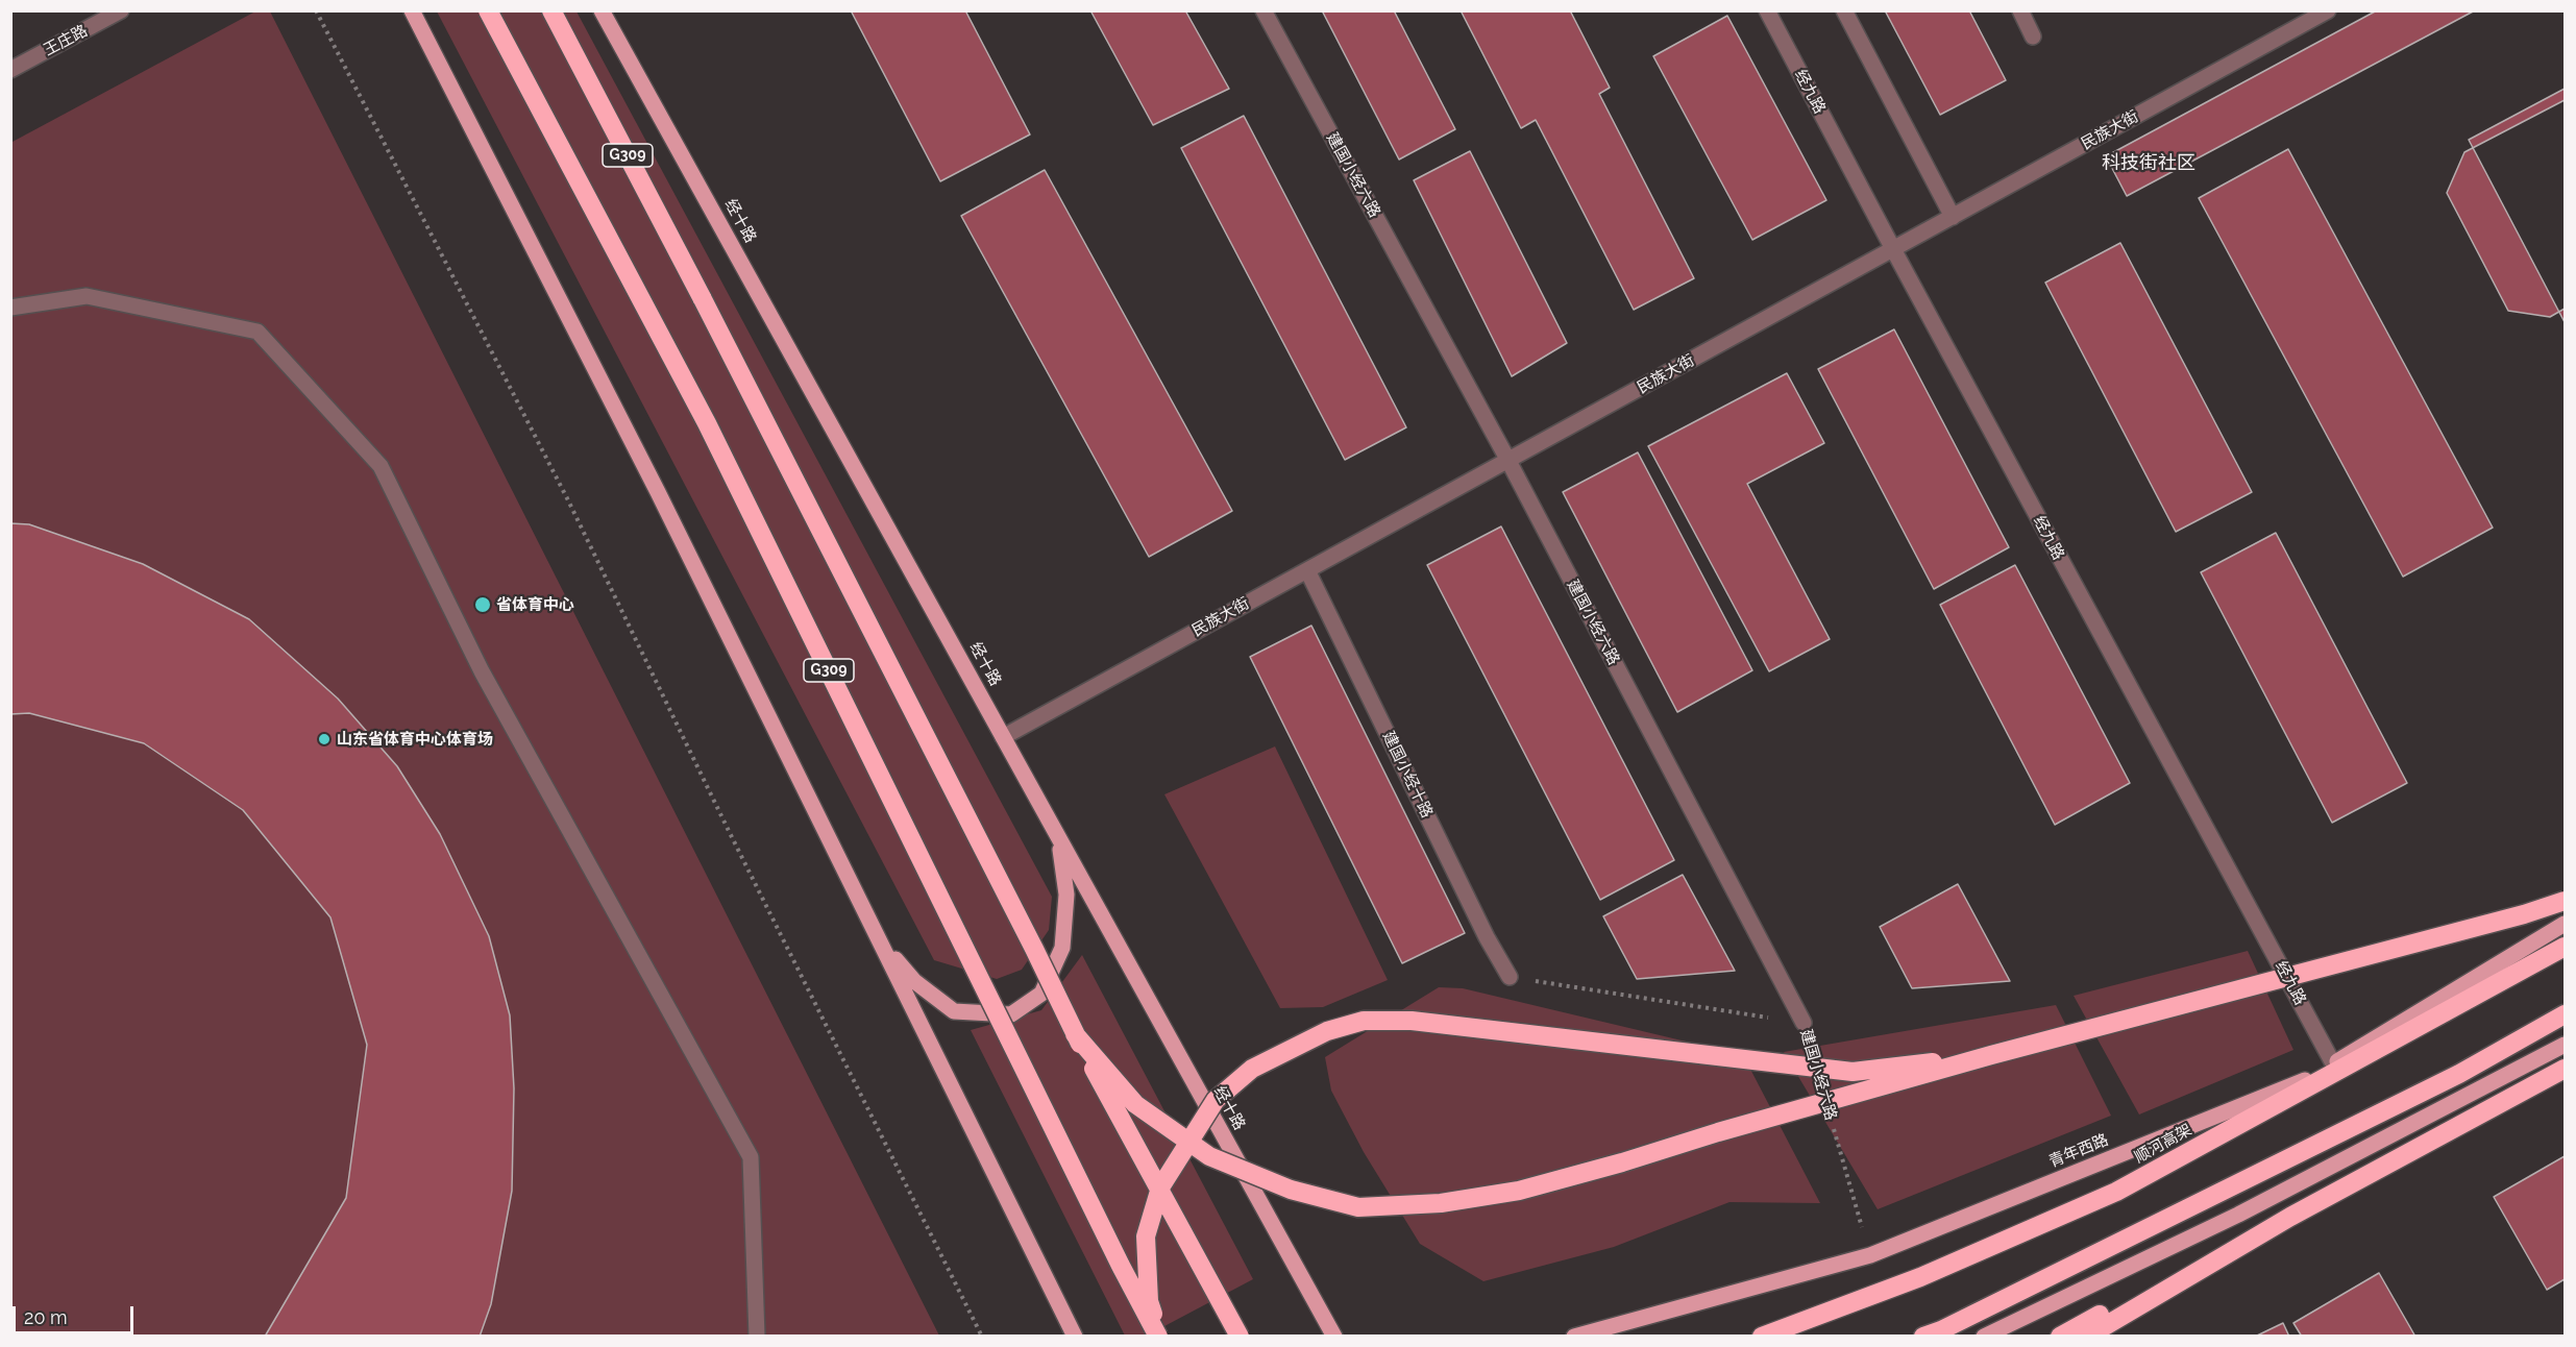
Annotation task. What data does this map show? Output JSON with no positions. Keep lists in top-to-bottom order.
{
  "streets": {
    "highway": ["G309", "顺河高架"],
    "main road": ["经十路", "青年西路"],
    "street": [
      "王庄路",
      "经九路",
      "民族大街",
      "建国小经六路",
      "建国小经十路"
    ]
  },
  "crossings": [
    ["经九路", "民族大街"],
    ["经九路", "青年西路"],
    ["民族大街", "建国小经六路"],
    ["民族大街", "经十路"],
    ["民族大街", "建国小经十路"],
    ["建国小经六路", "青年西路"]
  ],
  "districts": ["科技街社区"],
  "places": ["省体育中心", "山东省体育中心体育场"],
  "scale_bar": "20 m"
}
